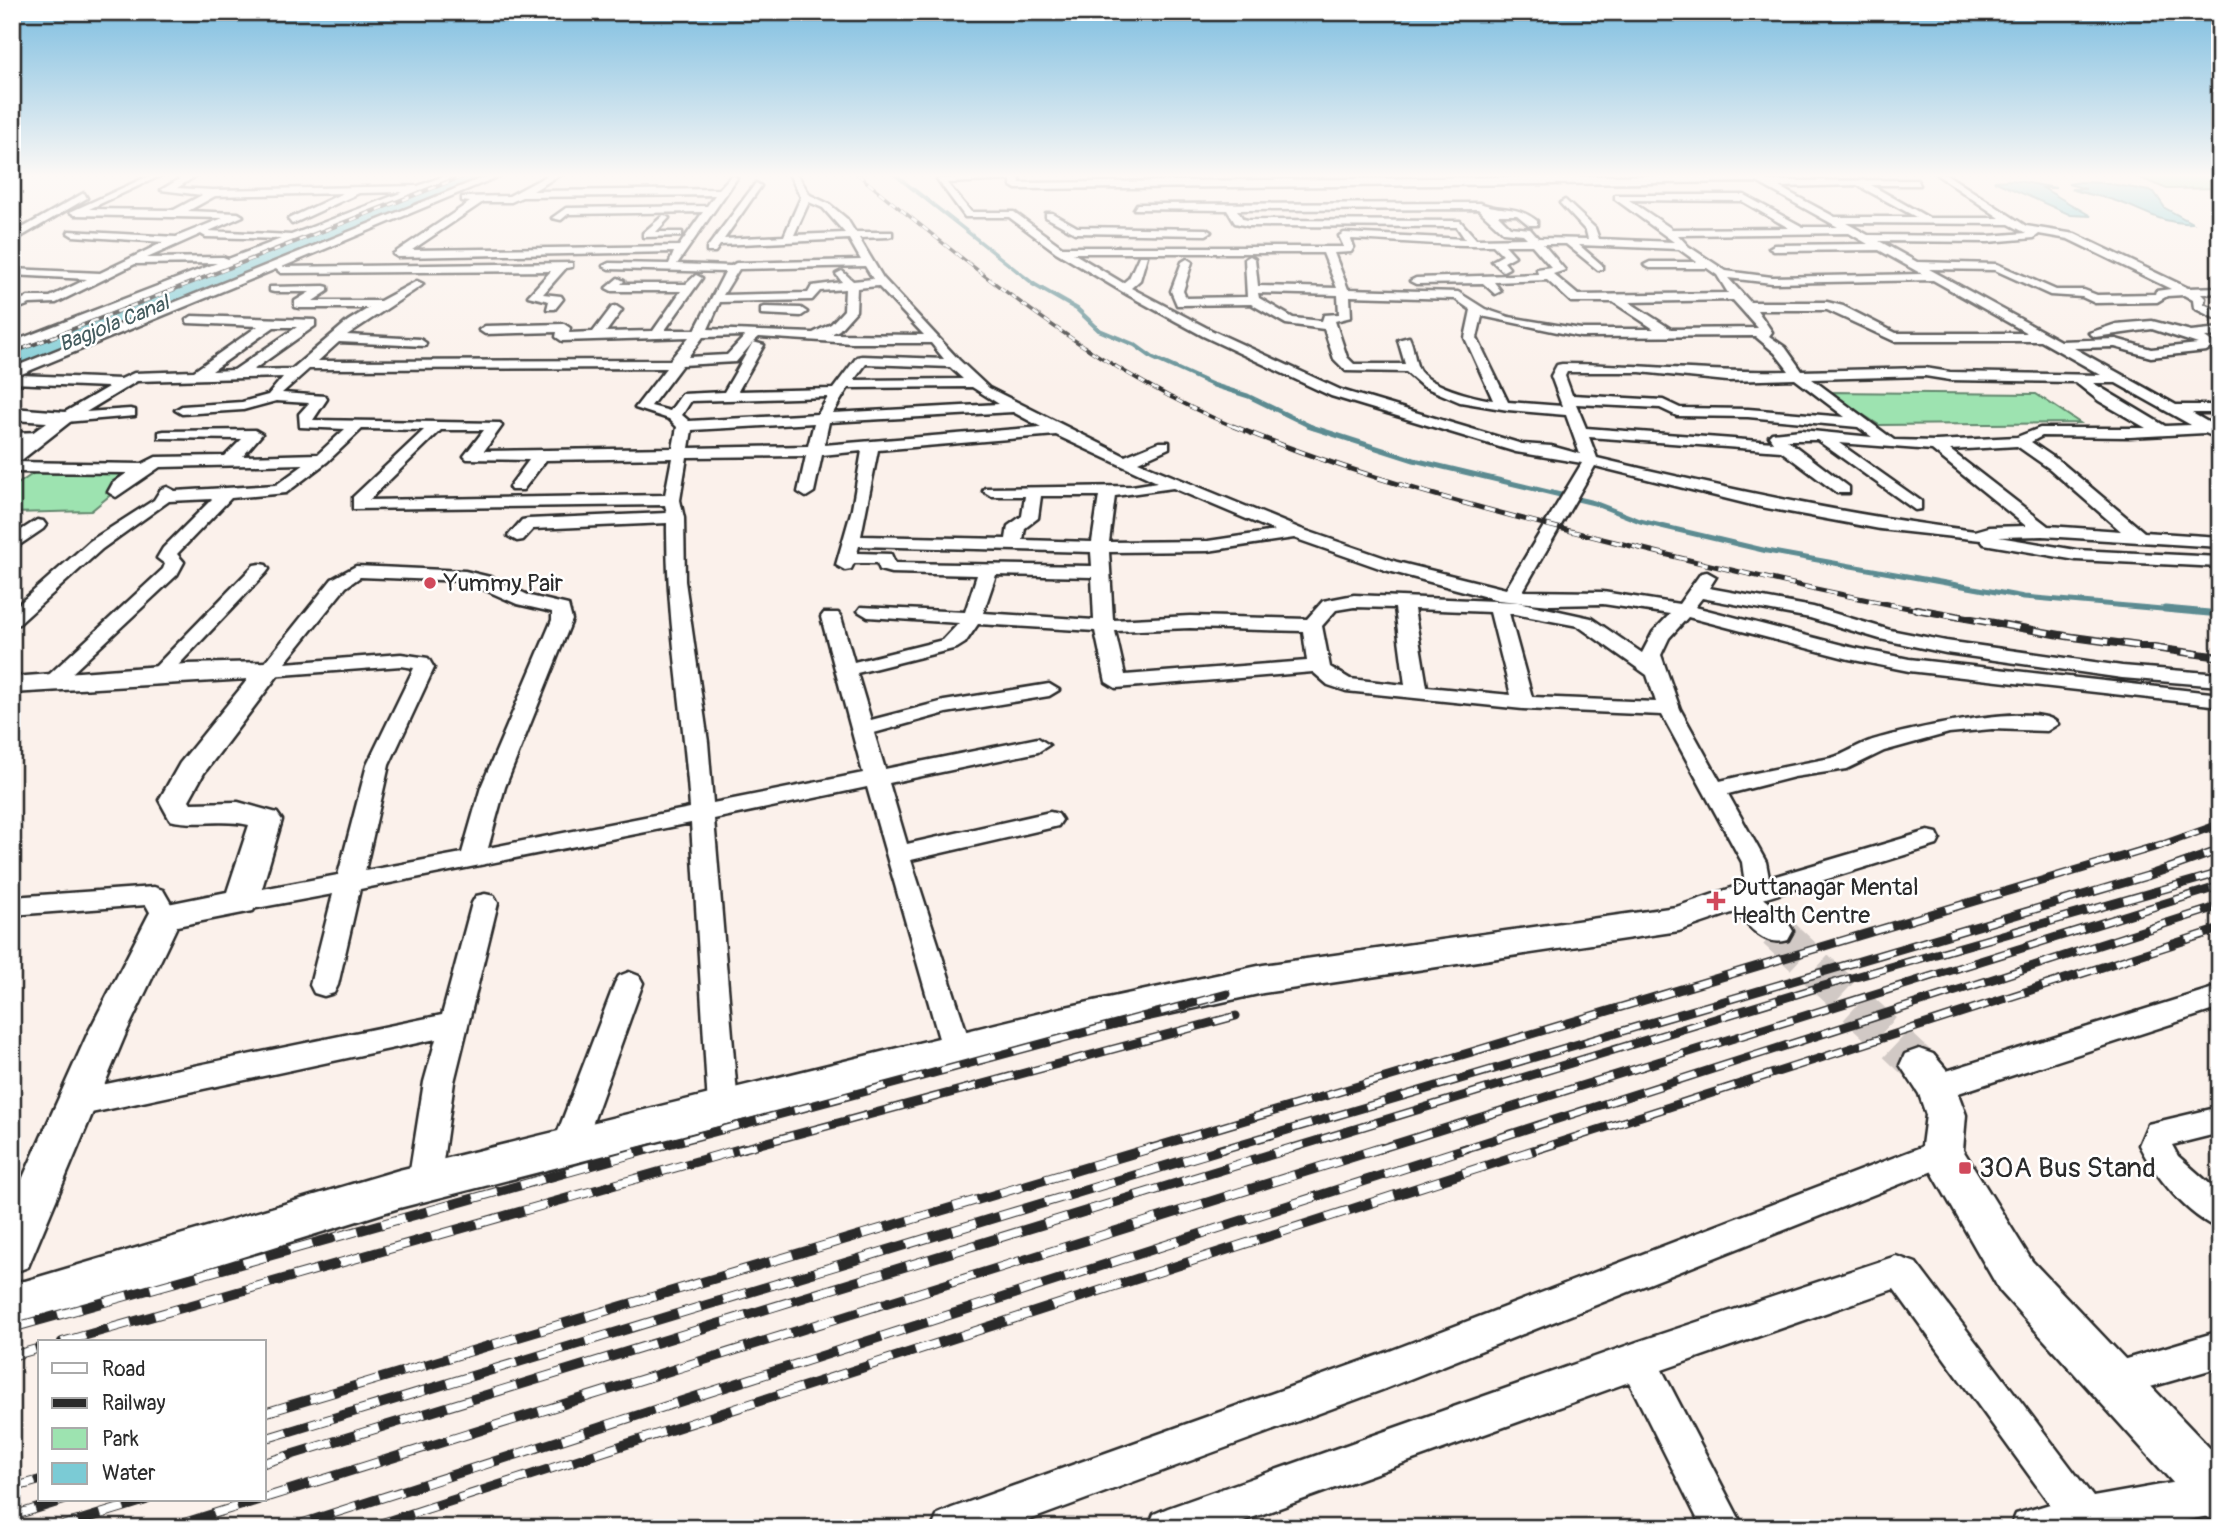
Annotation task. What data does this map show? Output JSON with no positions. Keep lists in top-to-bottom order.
{
  "water": ["Bagjola Canal"],
  "places": {
    "other": ["Yummy Pair"],
    "health": ["Duttanagar Mental Health Centre"],
    "transit": ["30A Bus Stand"]
  },
  "legend": [
    "Road",
    "Railway",
    "Park",
    "Water"
  ]
}
